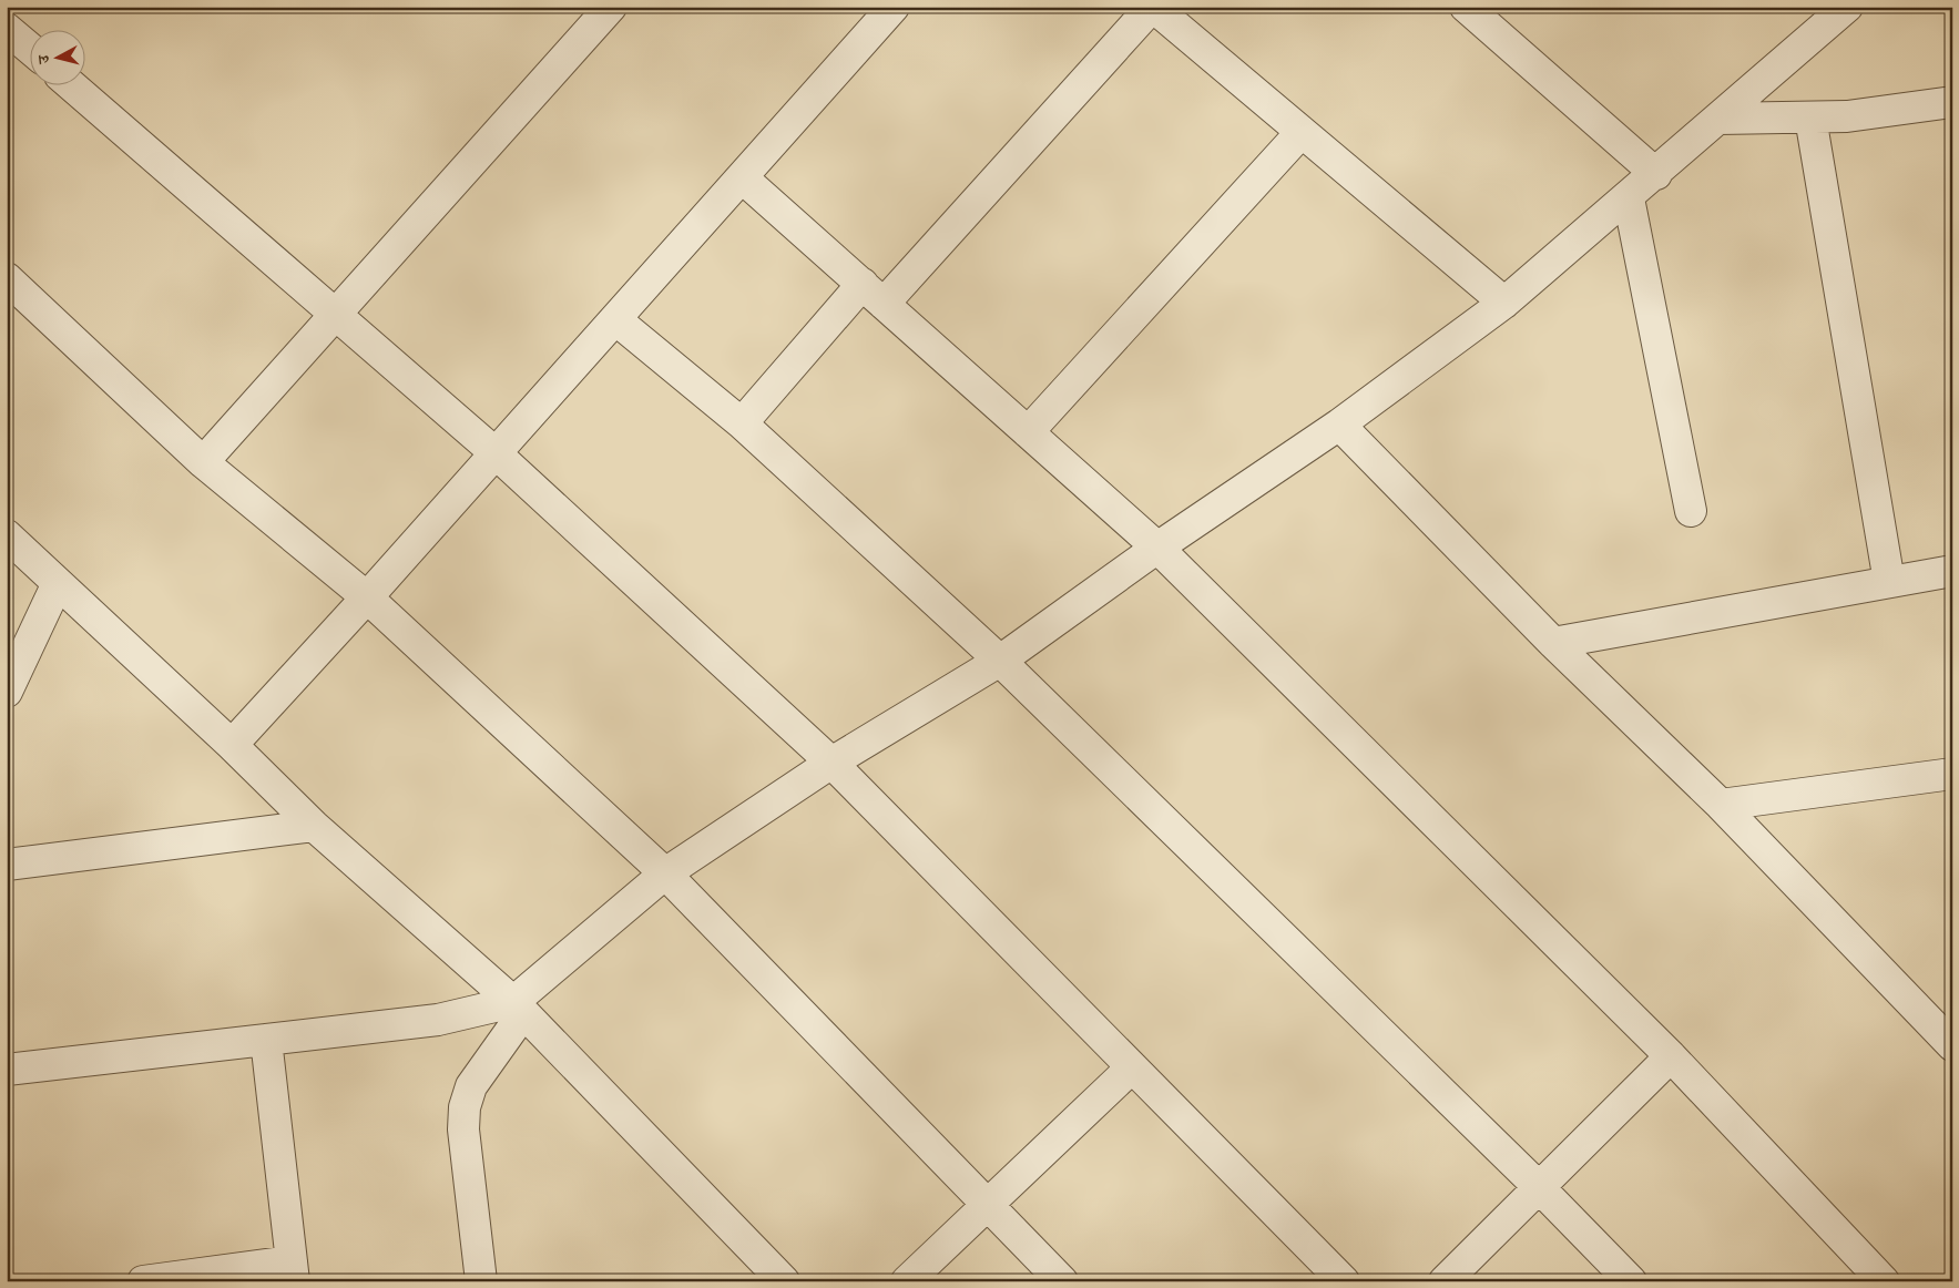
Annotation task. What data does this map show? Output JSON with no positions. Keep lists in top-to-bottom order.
{
  "north": "left"
}
